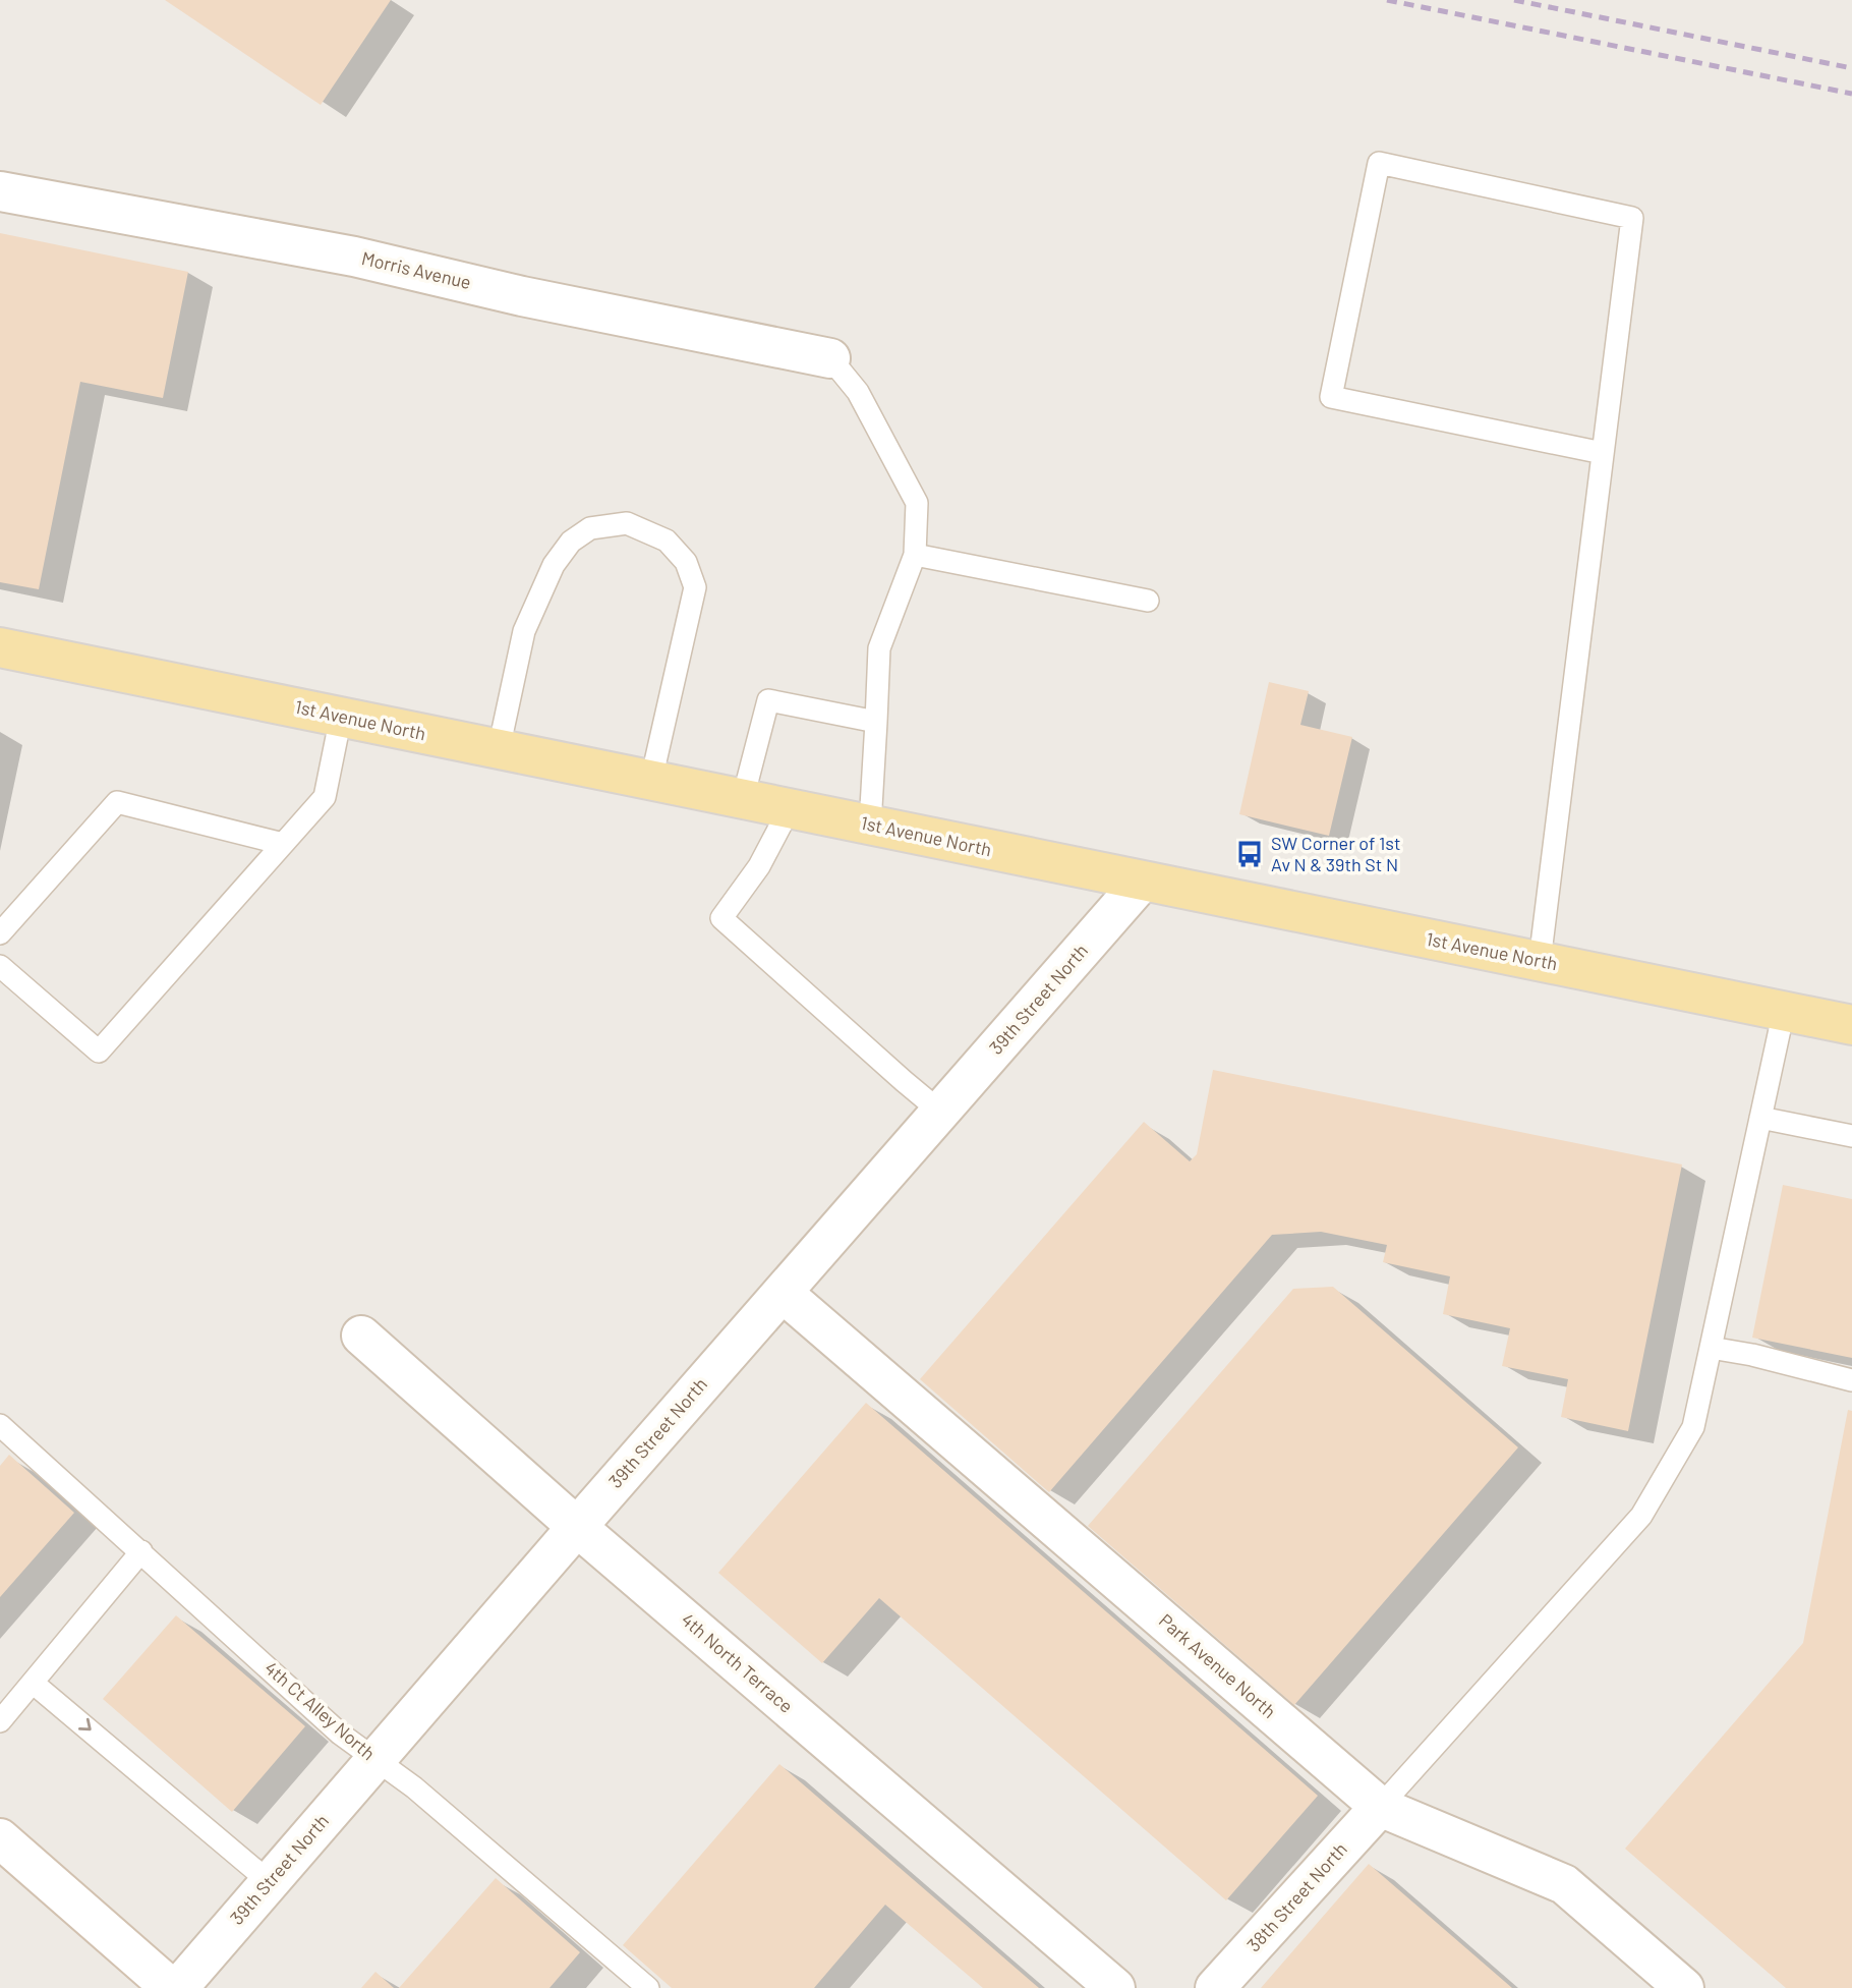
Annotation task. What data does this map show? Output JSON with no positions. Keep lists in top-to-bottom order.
{
  "streets": {
    "main road": ["1st Avenue North"],
    "street": [
      "Morris Avenue",
      "39th Street North",
      "4th North Terrace",
      "Park Avenue North",
      "38th Street North"
    ],
    "lane": ["4th Ct Alley North"]
  },
  "crossings": [
    ["1st Avenue North", "39th Street North"],
    ["39th Street North", "4th North Terrace"],
    ["39th Street North", "Park Avenue North"],
    ["39th Street North", "4th Ct Alley North"],
    ["Park Avenue North", "38th Street North"]
  ],
  "places": {
    "bus stop": ["SW Corner of 1st Av N & 39th St N"]
  }
}
